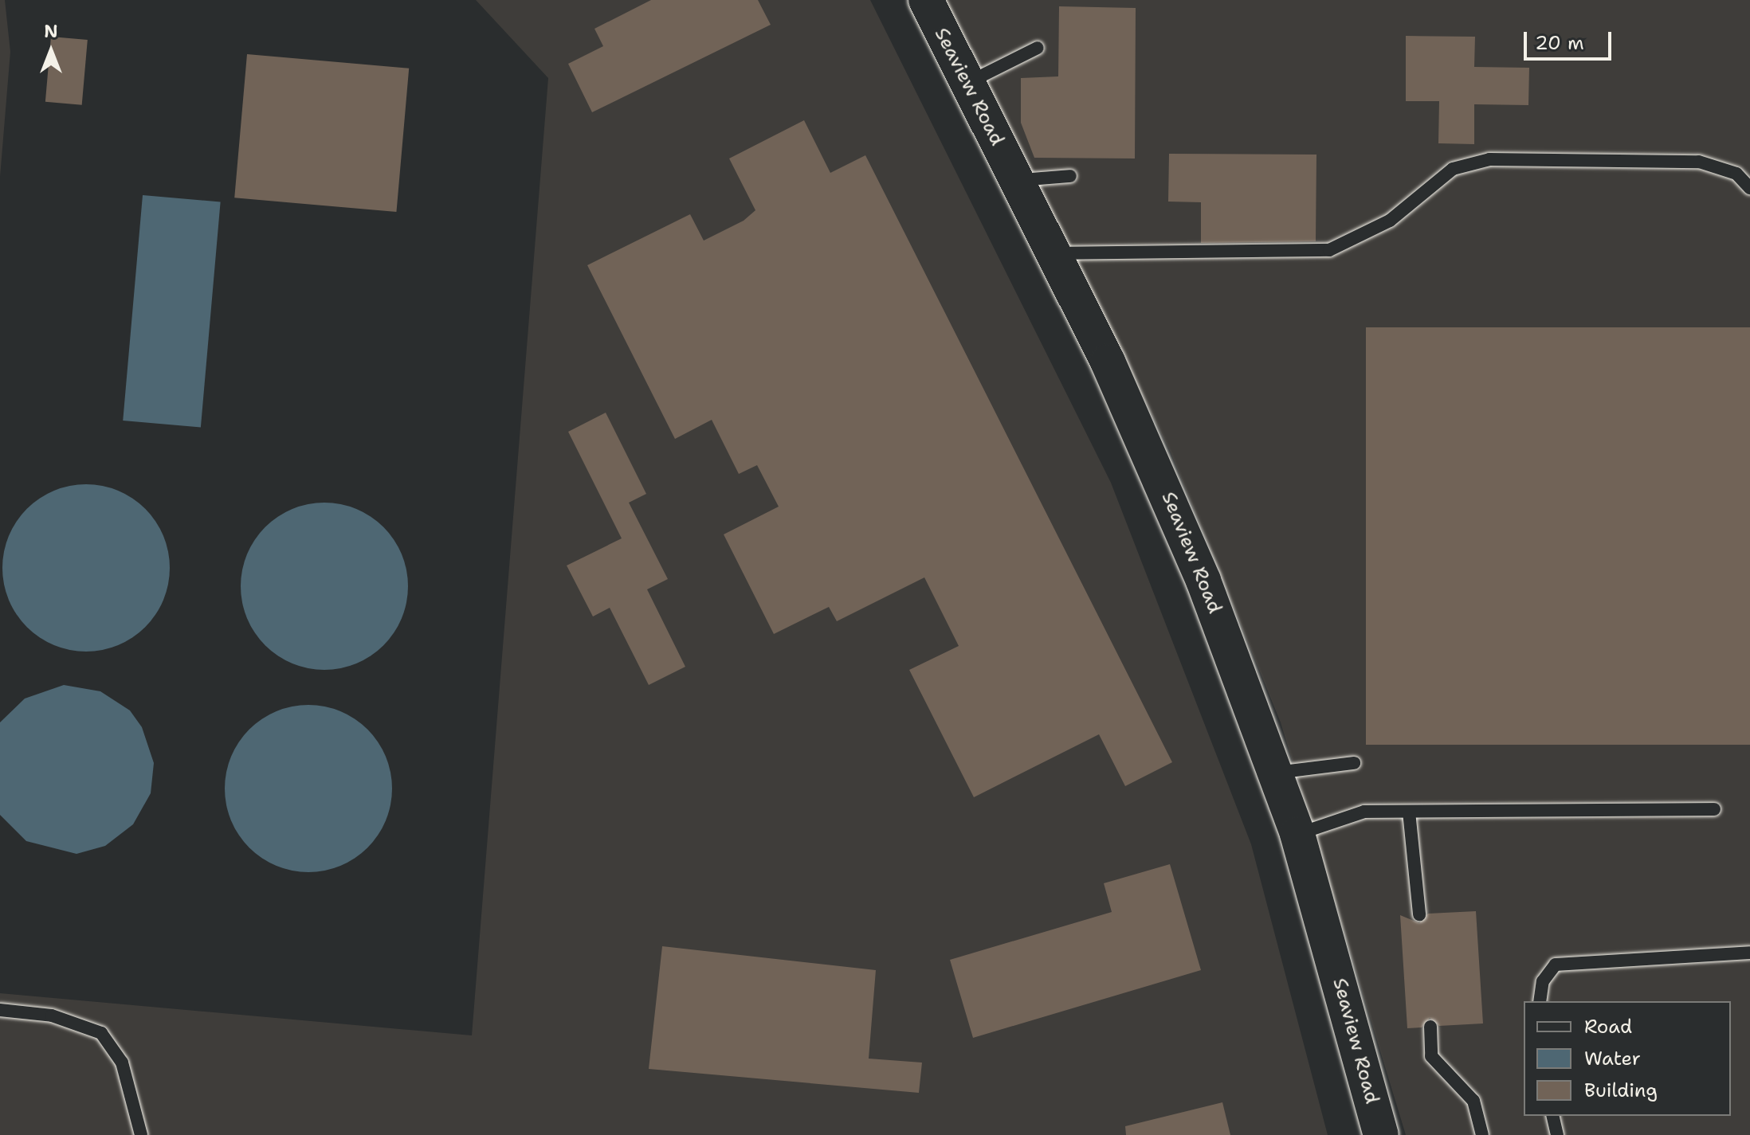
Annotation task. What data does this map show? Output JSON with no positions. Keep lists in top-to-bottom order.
{
  "streets": {
    "main road": ["Seaview Road"]
  },
  "legend": ["Road", "Water", "Building"],
  "scale_bar": "20 m",
  "north": "top"
}
